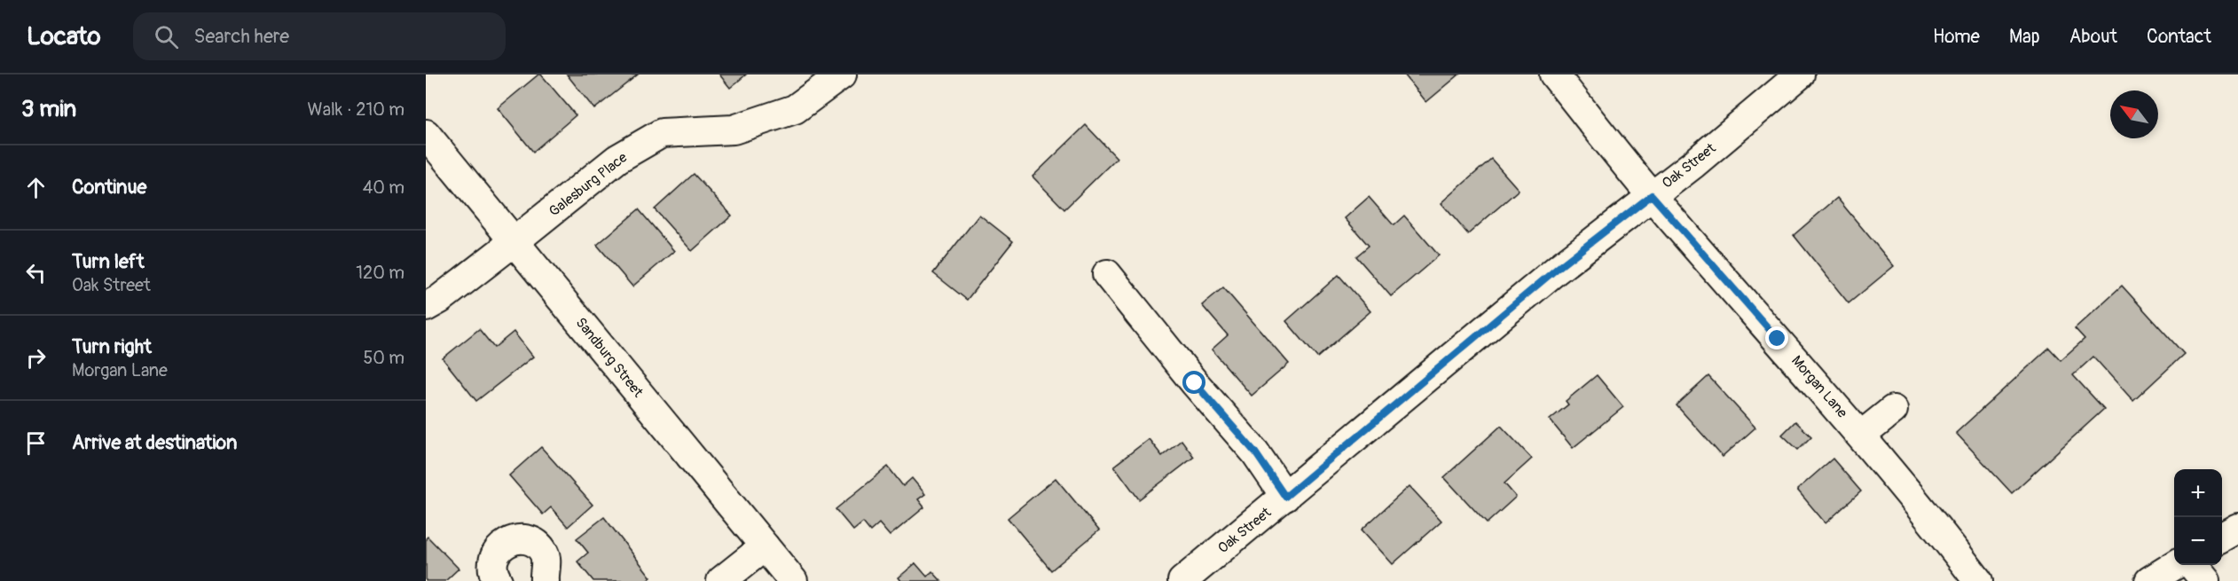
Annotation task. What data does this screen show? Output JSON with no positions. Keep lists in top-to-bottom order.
{
  "streets": {
    "street": [
      "Oak Street",
      "Galesburg Place",
      "Sandburg Street",
      "Morgan Lane"
    ]
  },
  "crossings": [
    ["Oak Street", "Morgan Lane"],
    ["Galesburg Place", "Sandburg Street"]
  ],
  "north": "top left",
  "page": {
    "header": "Locato",
    "search": "Search here",
    "nav": [
      "Home",
      "Map",
      "About",
      "Contact"
    ],
    "heading": ["3 min", "Walk · 210 m"],
    "list": [
      ["Continue", "40 m"],
      ["Turn left", "Oak Street", "120 m"],
      ["Turn right", "Morgan Lane", "50 m"],
      "Arrive at destination"
    ],
    "map_buttons": ["+", "−"]
  }
}
